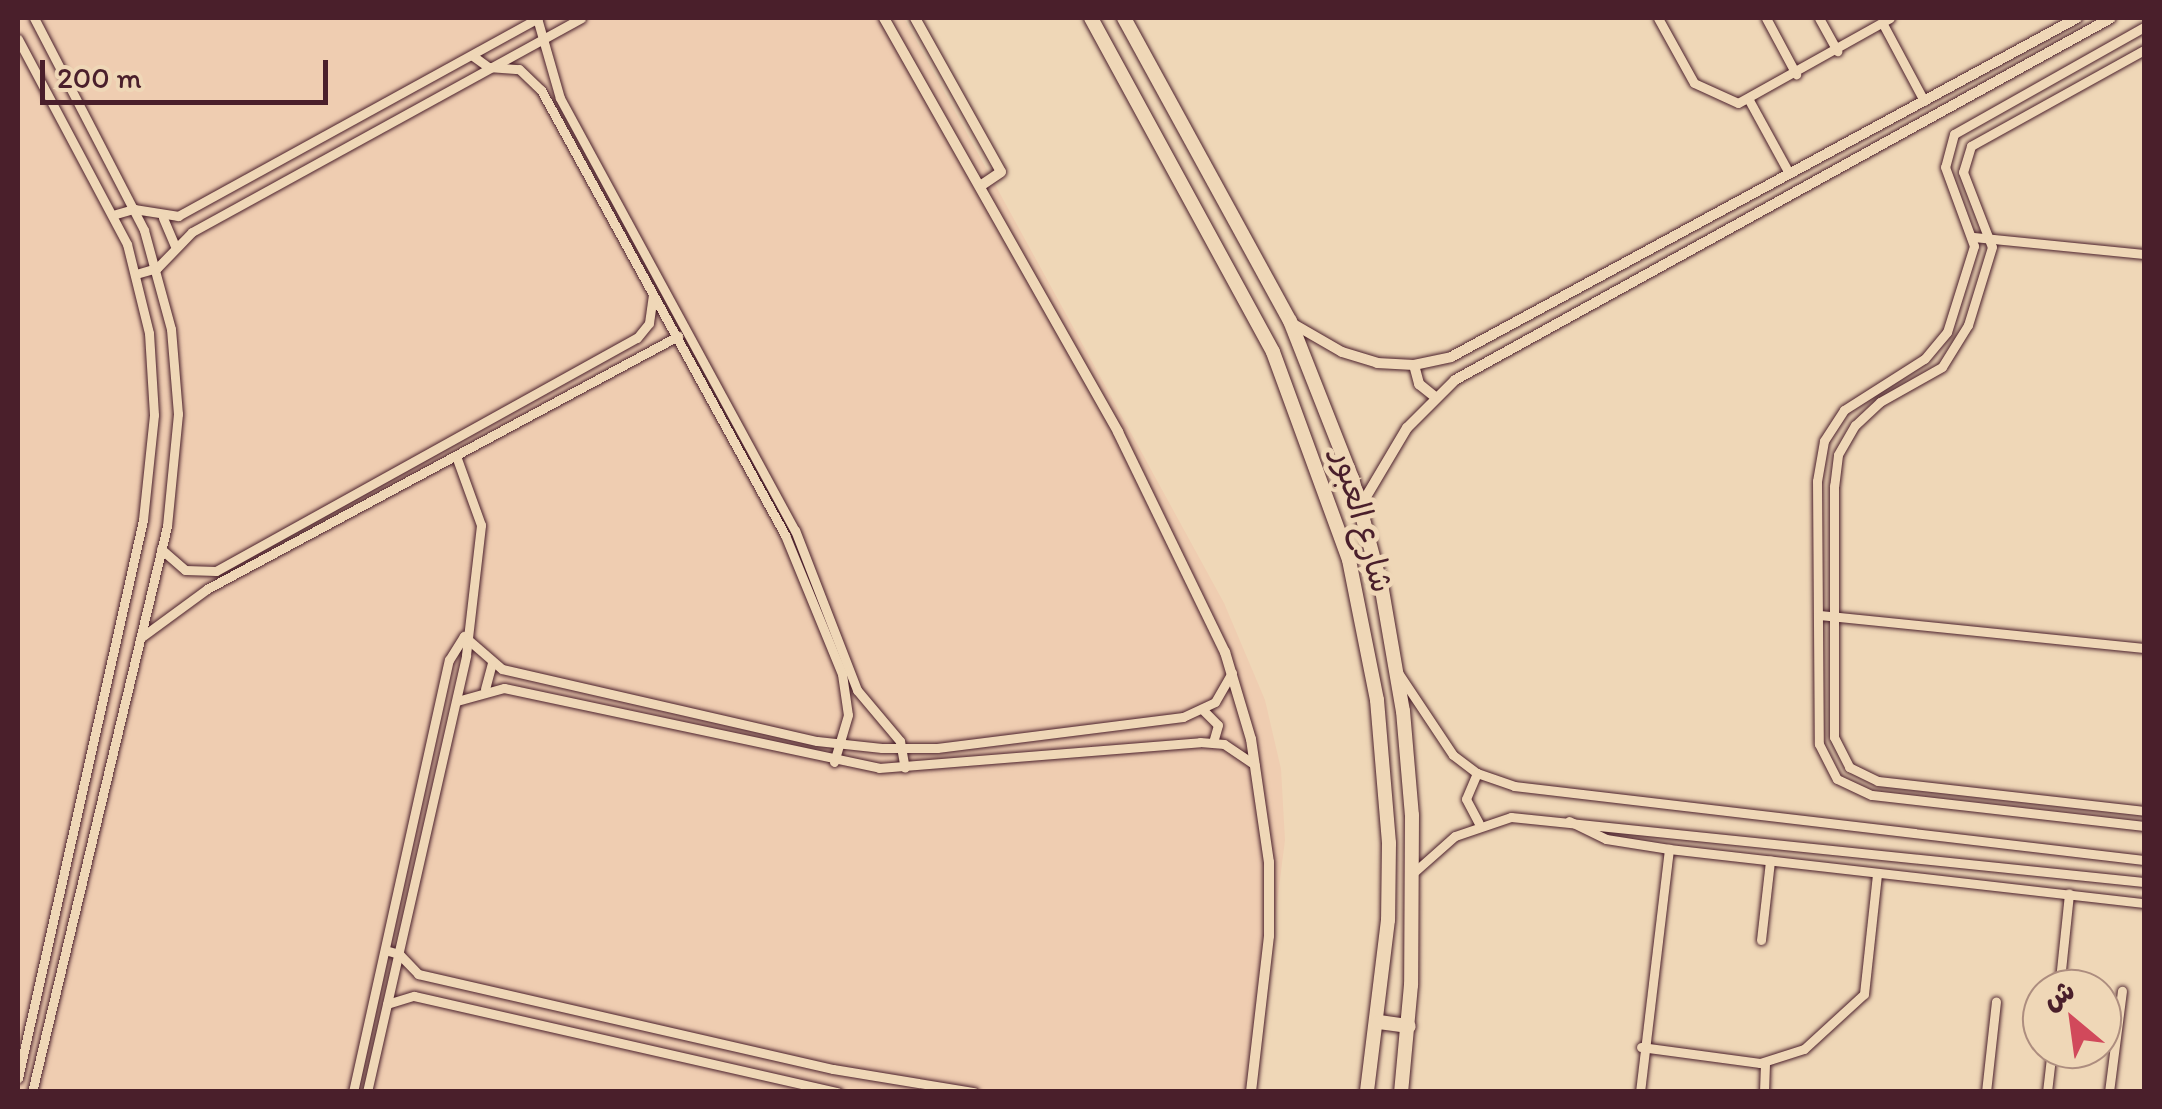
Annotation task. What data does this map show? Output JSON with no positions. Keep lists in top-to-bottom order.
{
  "streets": {
    "main road": ["شارع العبور"]
  },
  "scale_bar": "200 m",
  "north": "top left"
}
